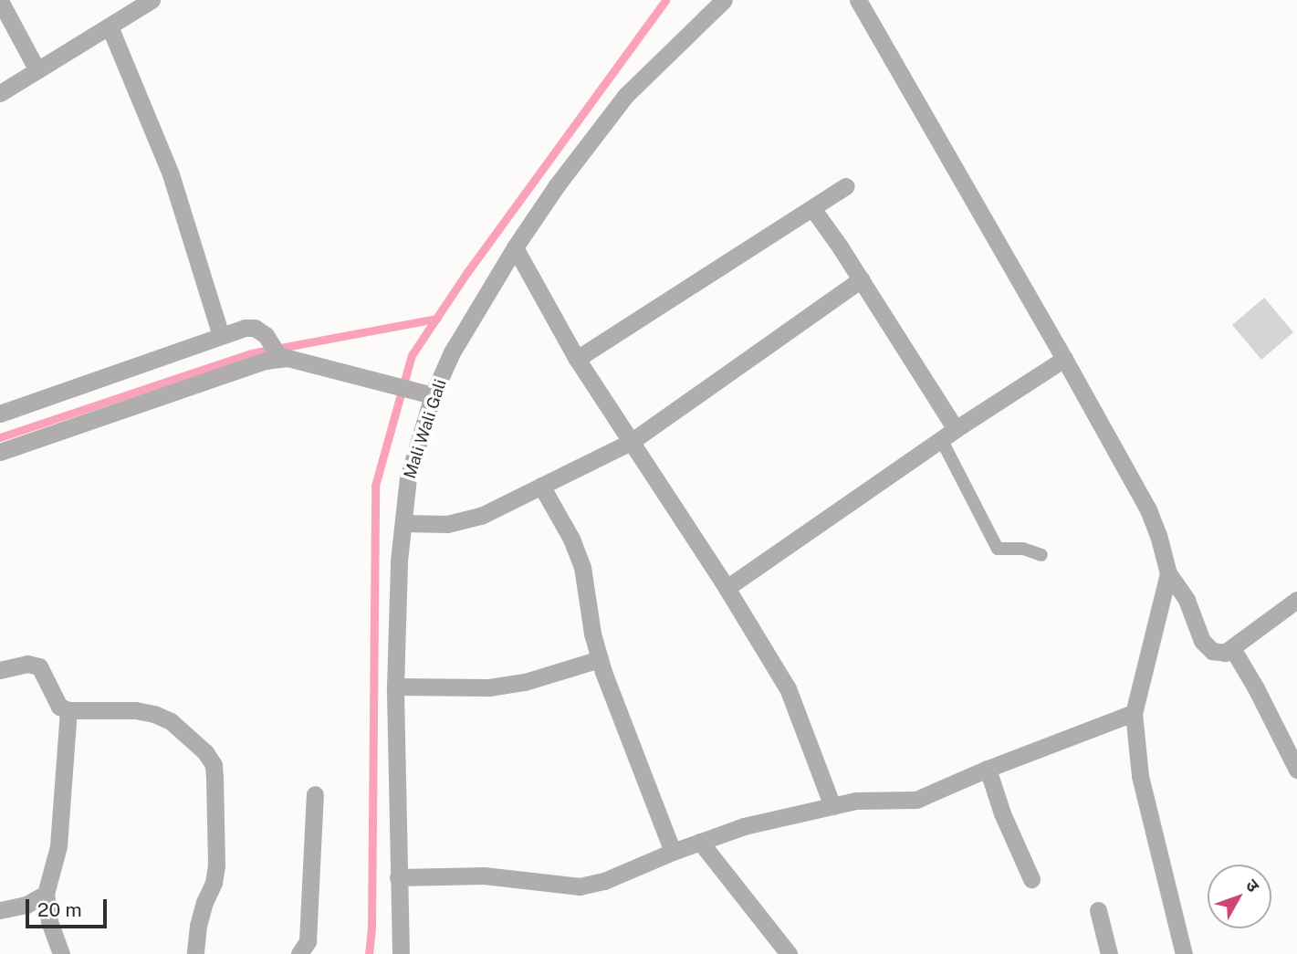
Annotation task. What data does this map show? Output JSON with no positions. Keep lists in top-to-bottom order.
{
  "streets": {
    "street": ["Mali Wali Gali"]
  },
  "scale_bar": "20 m",
  "north": "top right"
}
